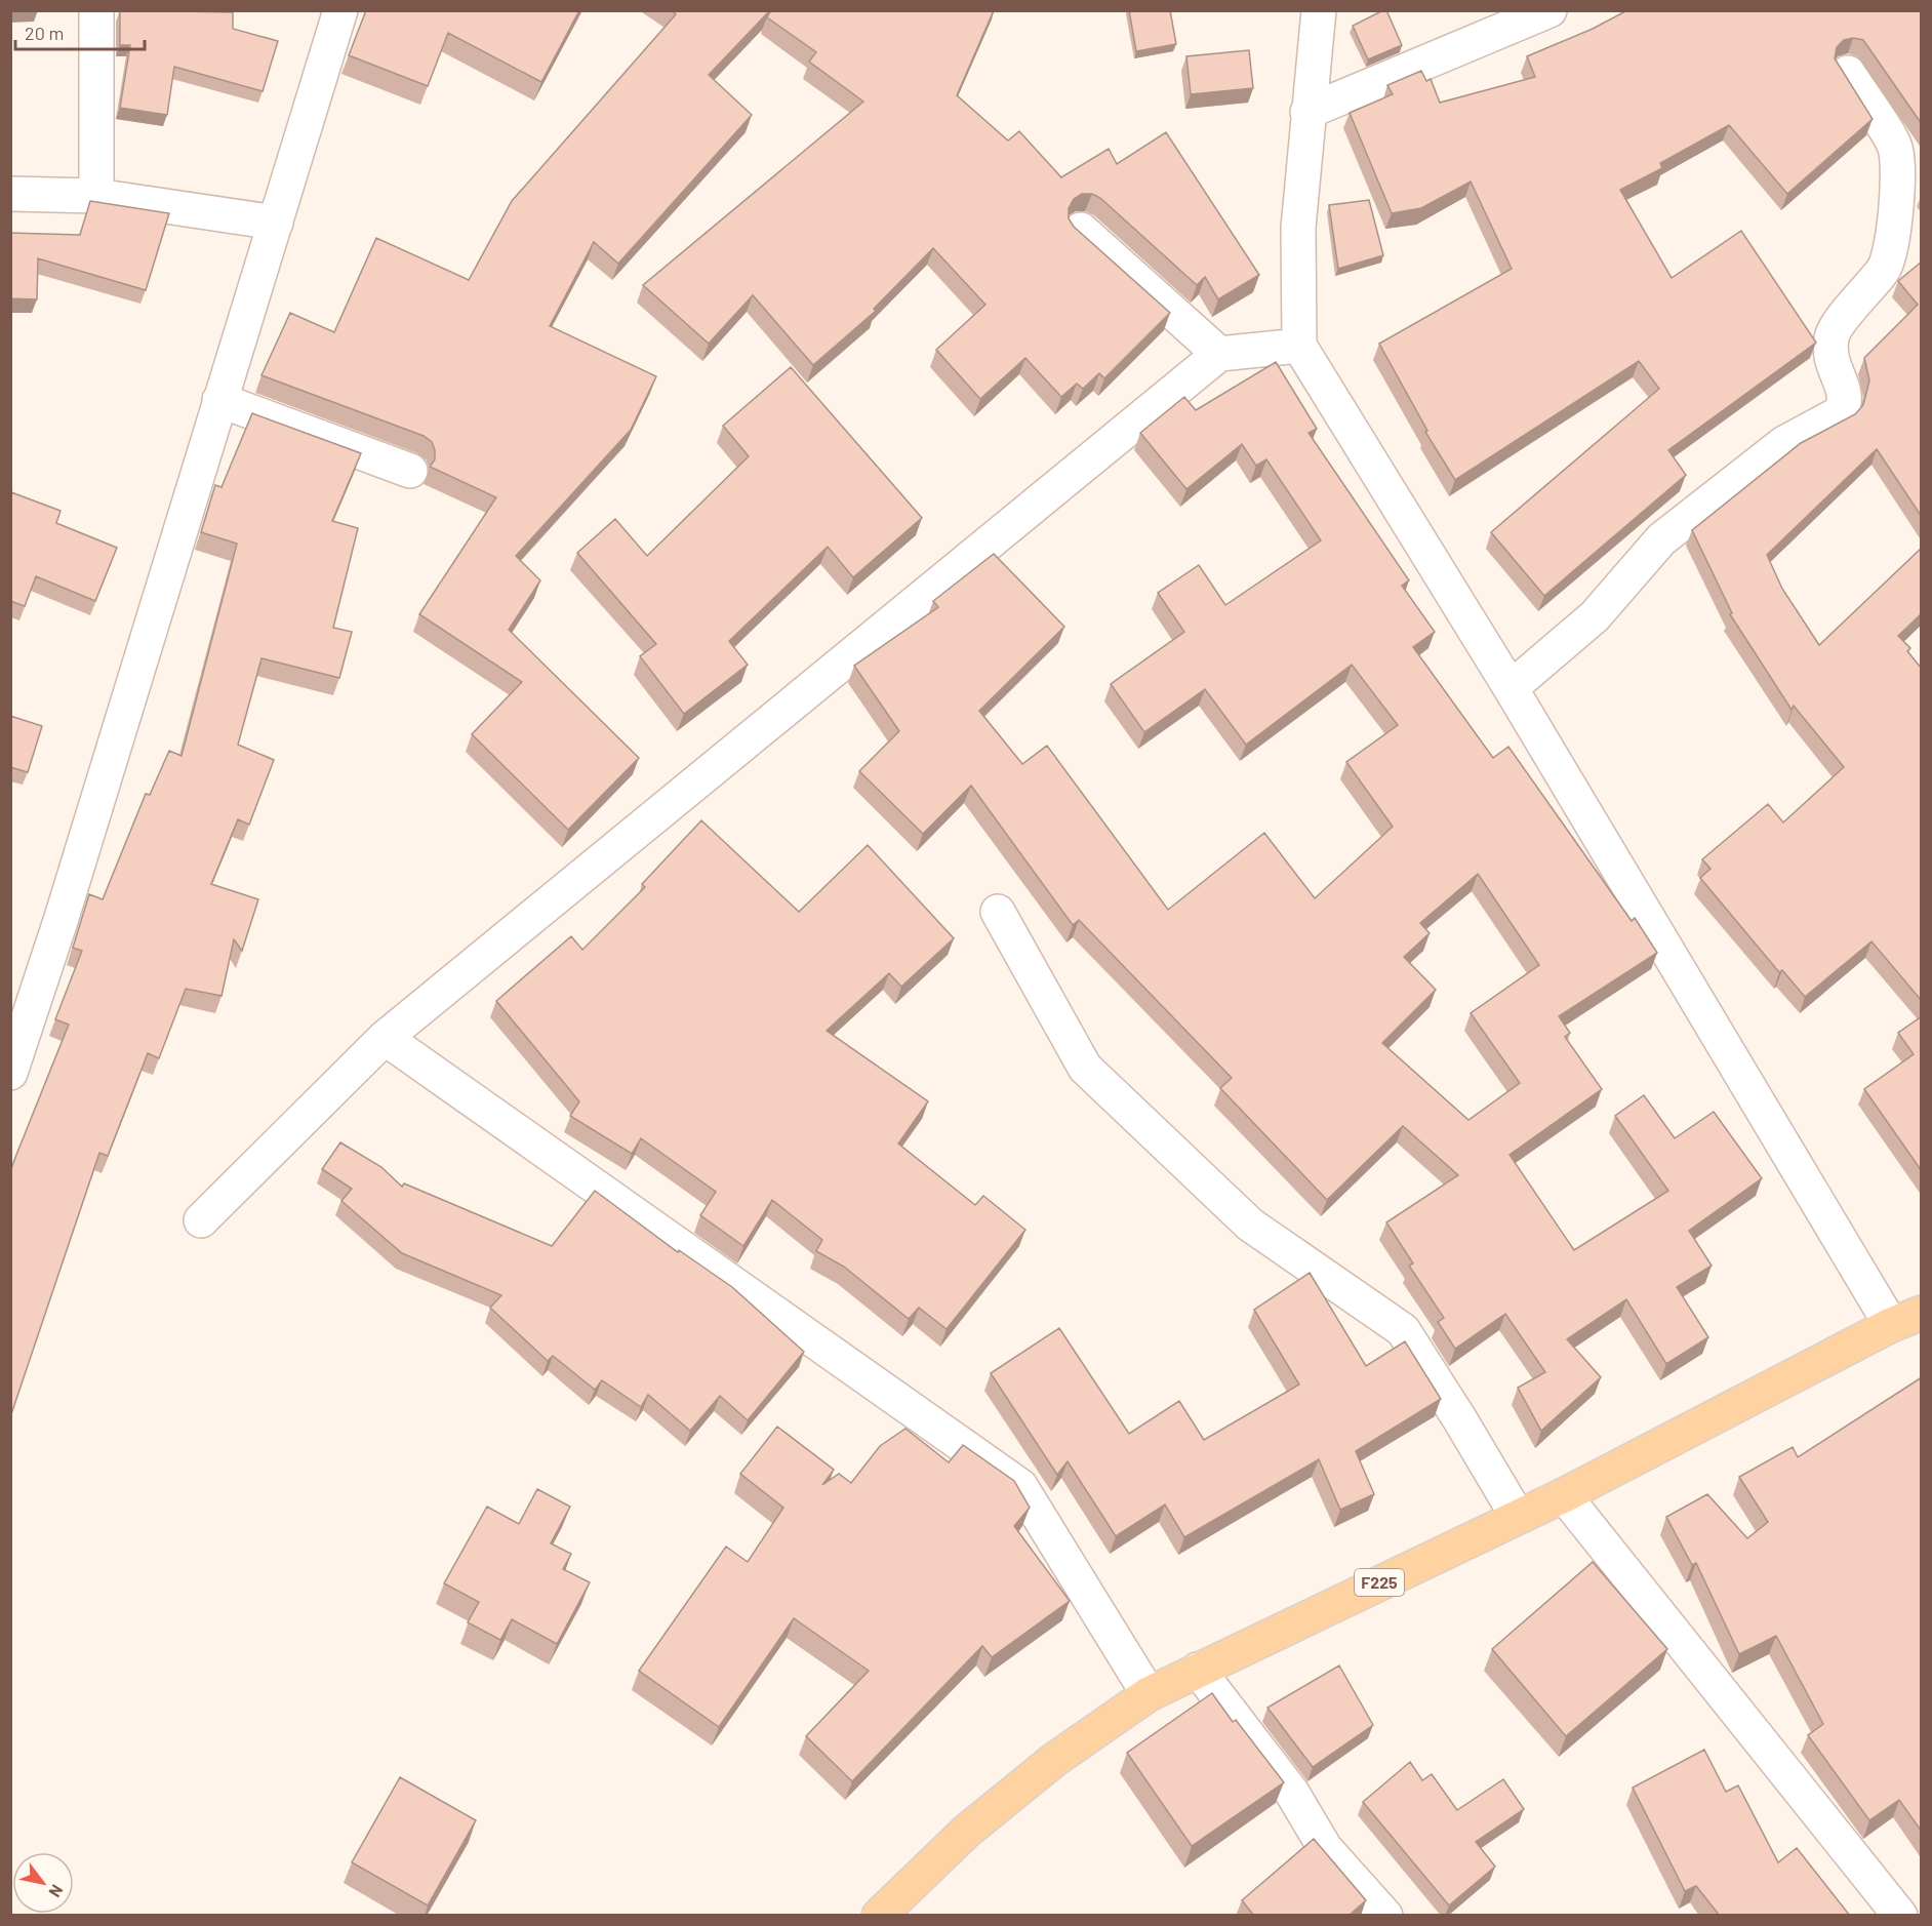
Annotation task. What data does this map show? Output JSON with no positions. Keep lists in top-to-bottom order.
{
  "streets": {
    "main road": ["F225"]
  },
  "scale_bar": "20 m",
  "north": "bottom right"
}
